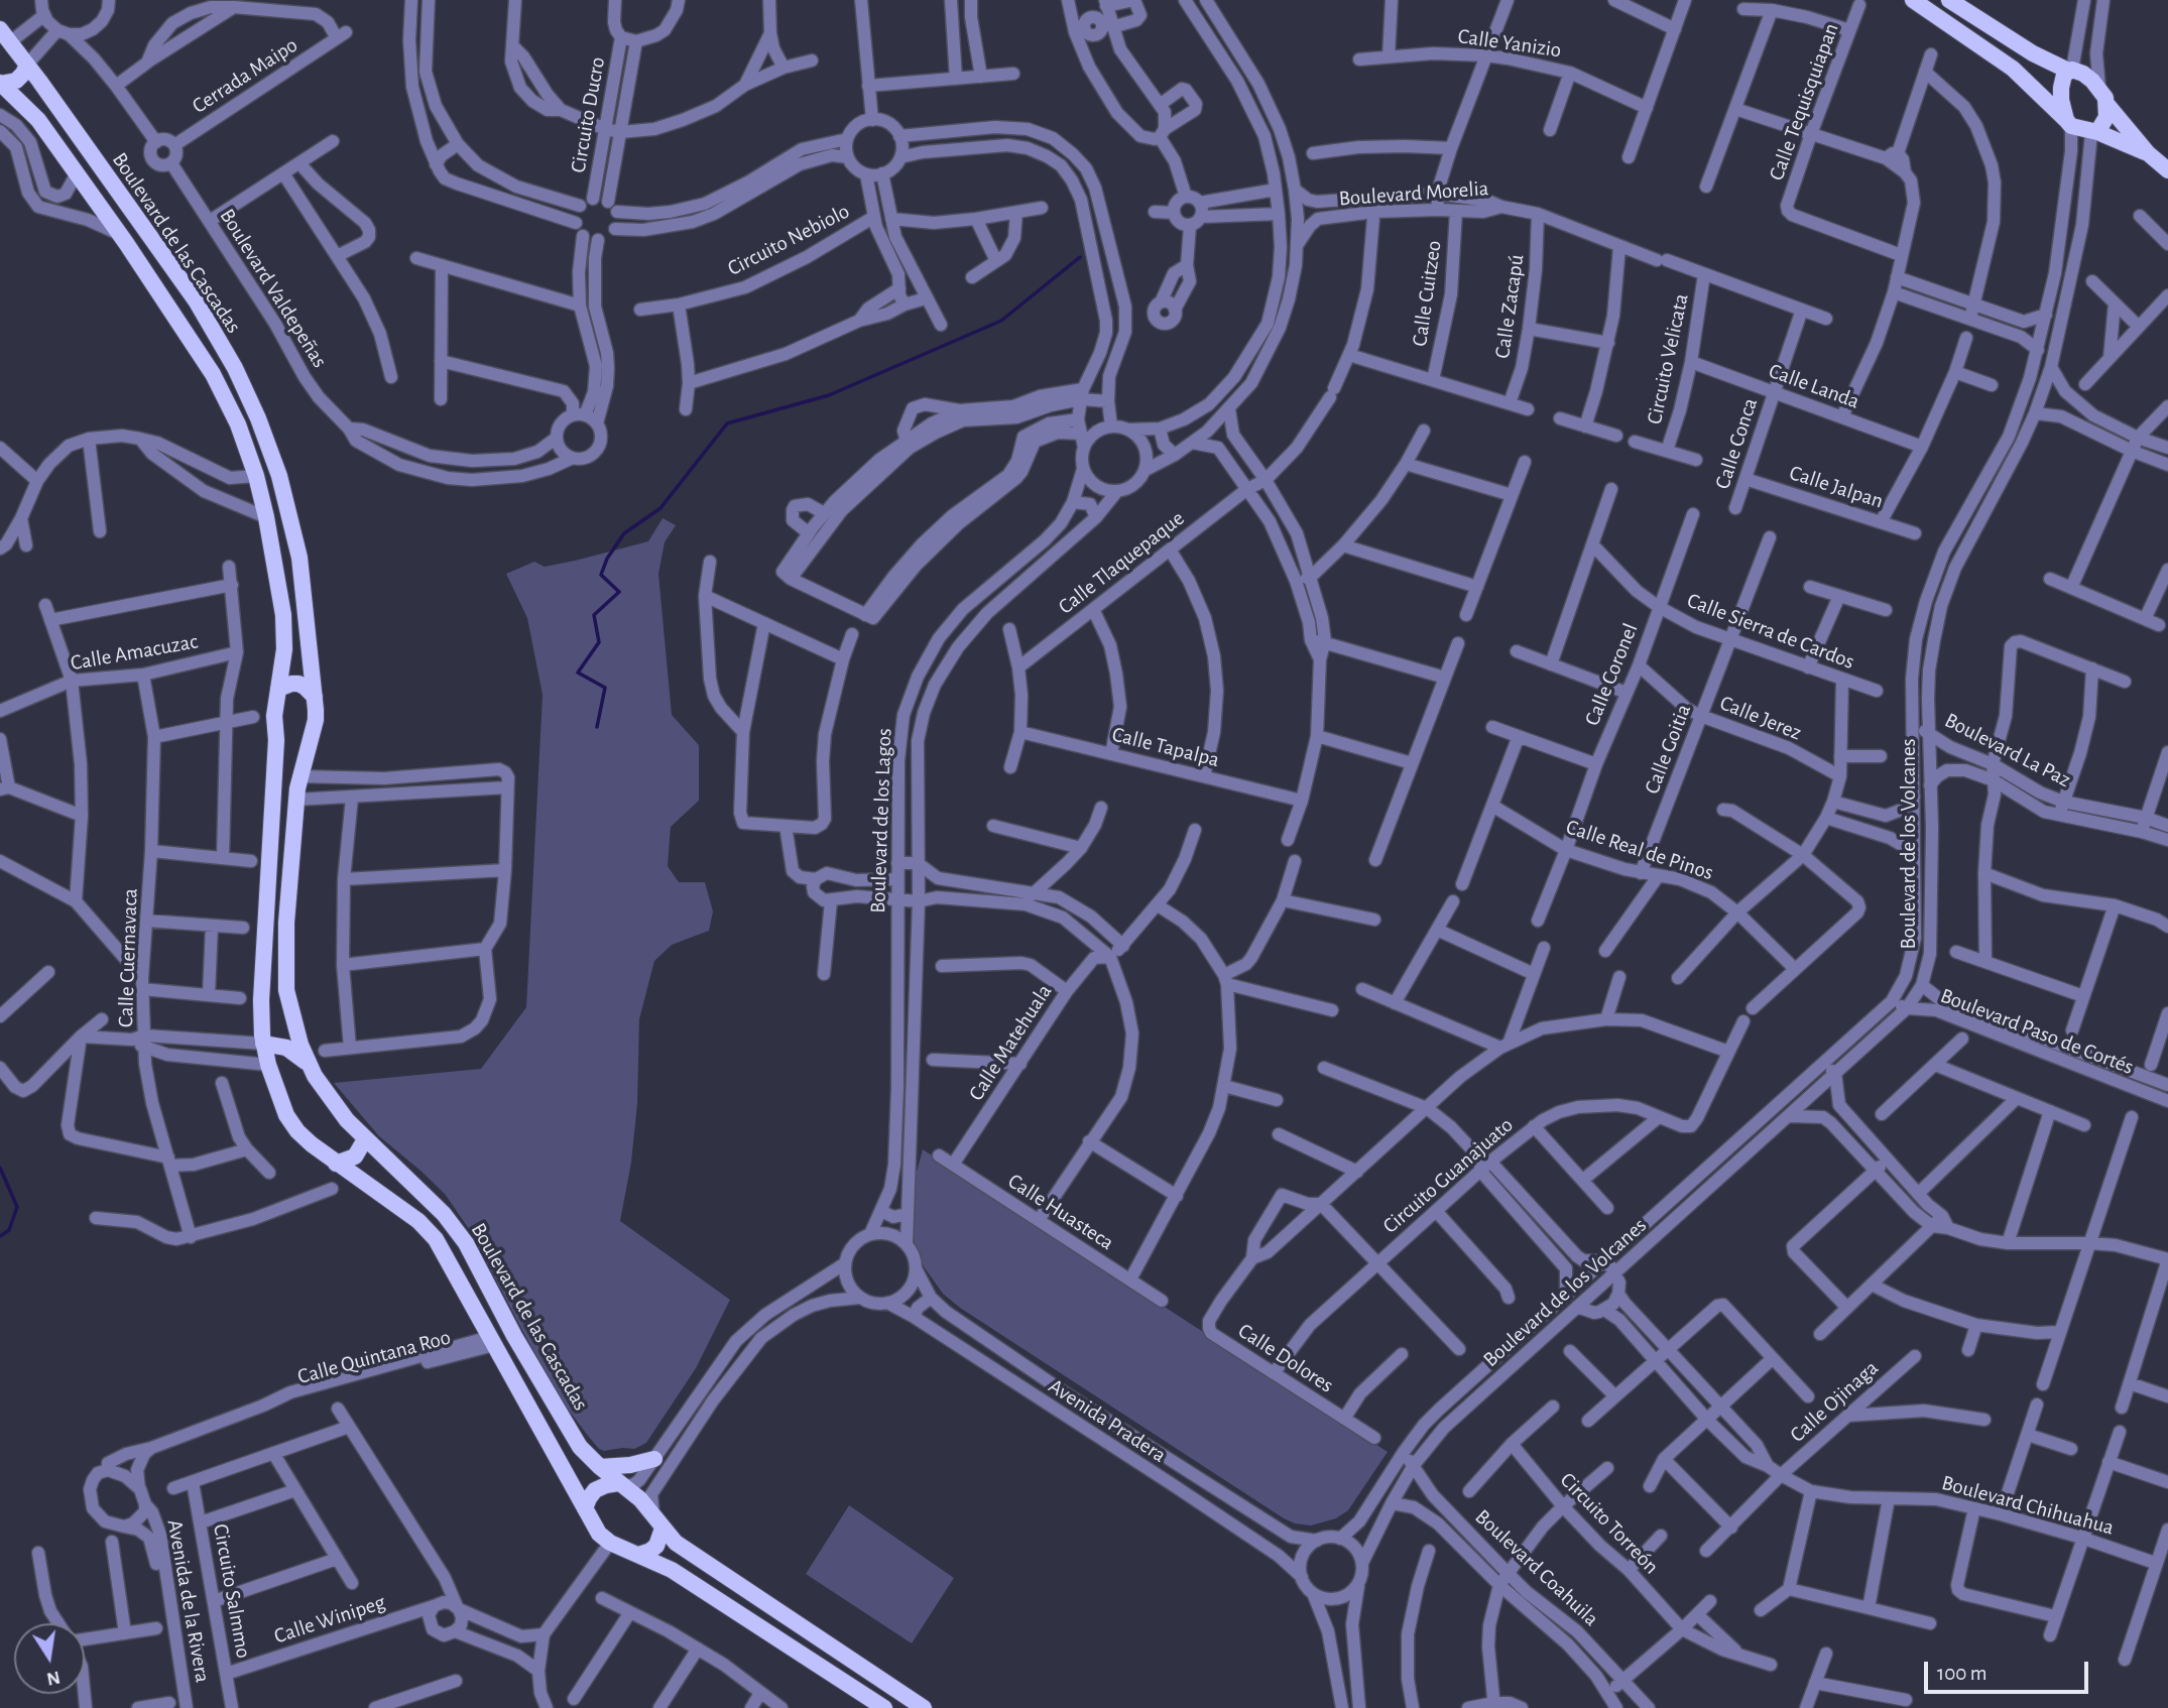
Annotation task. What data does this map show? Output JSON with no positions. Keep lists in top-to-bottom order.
{
  "streets": {
    "main road": ["Boulevard de las Cascadas"],
    "street": [
      "Calle Yanizio",
      "Cerrada Maipo",
      "Calle Tequisquiapan",
      "Circuito Ducro",
      "Boulevard Morelia",
      "Circuito Nebiolo",
      "Boulevard Valdepeñas",
      "Calle Cuitzeo",
      "Calle Zacapú",
      "Circuito Velicata",
      "Calle Landa",
      "Calle Conca",
      "Calle Jalpan",
      "Calle Tlaquepaque",
      "Calle Sierra de Cardos",
      "Calle Amacuzac",
      "Calle Coronel",
      "Calle Jerez",
      "Calle Tapalpa",
      "Calle Goitia",
      "Boulevard La Paz",
      "Boulevard de los Lagos",
      "Boulevard de los Volcanes",
      "Calle Real de Pinos",
      "Calle Cuernavaca",
      "Boulevard Paso de Cortés",
      "Calle Matehuala",
      "Circuito Guanajuato",
      "Calle Huasteca",
      "Calle Quintana Roo",
      "Calle Dolores",
      "Calle Ojinaga",
      "Avenida Pradera",
      "Boulevard Chihuahua",
      "Circuito Torreón",
      "Boulevard Coahuila",
      "Circuito Salmmo",
      "Avenida de la Rivera",
      "Calle Winipeg"
    ]
  },
  "crossings": [
    ["Cerrada Maipo", "Boulevard Valdepeñas"],
    ["Boulevard Morelia", "Calle Cuitzeo"],
    ["Boulevard Morelia", "Calle Zacapú"],
    ["Boulevard Morelia", "Circuito Velicata"],
    ["Boulevard Morelia", "Calle Tlaquepaque"],
    ["Boulevard de las Cascadas", "Calle Quintana Roo"],
    ["Circuito Velicata", "Calle Landa"],
    ["Circuito Velicata", "Calle Conca"],
    ["Calle Landa", "Calle Conca"],
    ["Calle Conca", "Calle Jalpan"],
    ["Calle Sierra de Cardos", "Calle Coronel"],
    ["Calle Sierra de Cardos", "Calle Goitia"],
    ["Calle Amacuzac", "Calle Cuernavaca"],
    ["Calle Coronel", "Calle Jerez"],
    ["Calle Coronel", "Calle Real de Pinos"],
    ["Calle Jerez", "Calle Goitia"],
    ["Calle Goitia", "Calle Real de Pinos"],
    ["Boulevard La Paz", "Boulevard de los Volcanes"],
    ["Boulevard de los Lagos", "Avenida Pradera"],
    ["Boulevard de los Volcanes", "Boulevard Paso de Cortés"],
    ["Boulevard de los Volcanes", "Avenida Pradera"],
    ["Boulevard de los Volcanes", "Boulevard Coahuila"],
    ["Calle Matehuala", "Calle Huasteca"],
    ["Circuito Guanajuato", "Calle Dolores"],
    ["Calle Quintana Roo", "Avenida de la Rivera"],
    ["Calle Ojinaga", "Boulevard Chihuahua"],
    ["Circuito Salmmo", "Calle Winipeg"]
  ],
  "scale_bar": "100 m",
  "north": "bottom"
}
